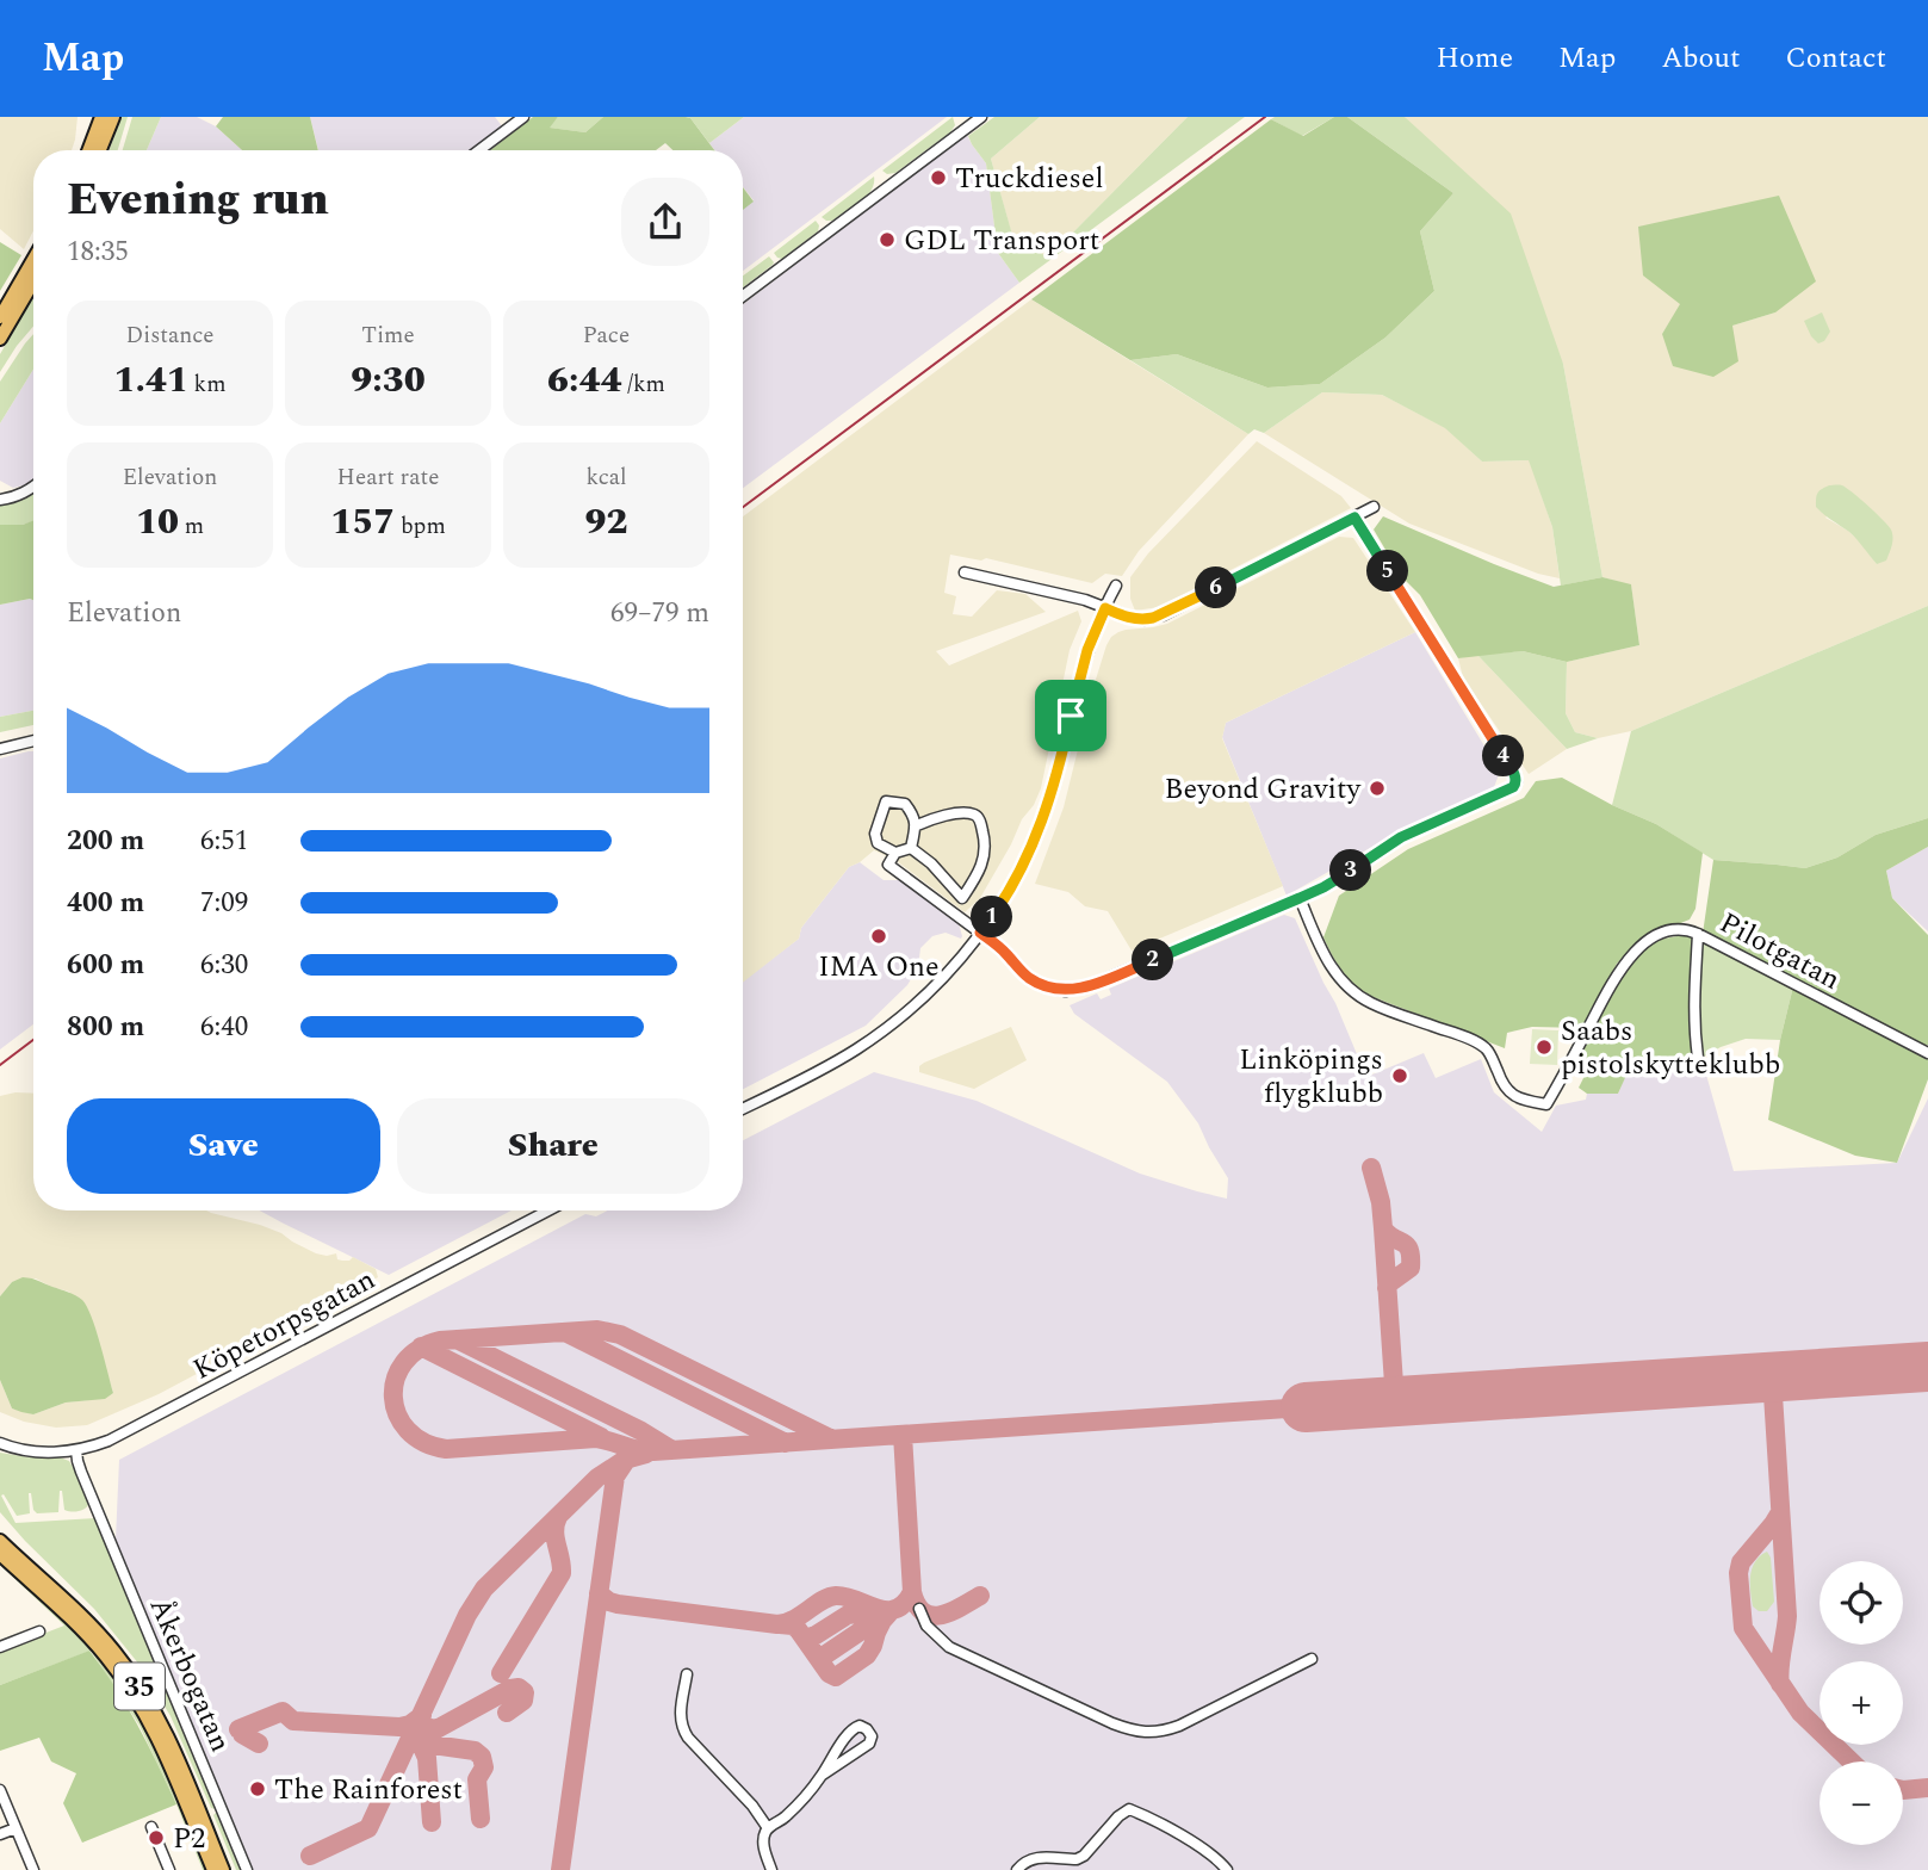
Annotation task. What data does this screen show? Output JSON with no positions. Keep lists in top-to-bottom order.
{
  "streets": {
    "main road": ["35"],
    "street": ["Pilotgatan", "Köpetorpsgatan", "Åkerbogatan"]
  },
  "crossings": [
    ["Köpetorpsgatan", "Åkerbogatan"]
  ],
  "places": [
    "Truckdiesel",
    "GDL Transport",
    "Beyond Gravity",
    "IMA One",
    "Saabs pistolskytteklubb",
    "Linköpings flygklubb",
    "The Rainforest",
    "P2"
  ],
  "page": {
    "header": "Map",
    "nav": [
      "Home",
      "Map",
      "About",
      "Contact"
    ],
    "heading": ["Evening run", "18:35"],
    "stats": [
      ["Distance", "1.41 km"],
      ["Time", "9:30"],
      ["Pace", "6:44 /km"],
      ["Elevation", "10 m"],
      ["Heart rate", "157 bpm"],
      ["kcal", "92"]
    ],
    "pins": [
      "5",
      "6",
      "4",
      "3",
      "1",
      "2"
    ],
    "chart": ["Elevation", "69–79 m"],
    "list": [
      {
        "name": "200 m",
        "note": "6:51"
      },
      {
        "name": "400 m",
        "note": "7:09"
      },
      {
        "name": "600 m",
        "note": "6:30"
      },
      {
        "name": "800 m",
        "note": "6:40"
      }
    ],
    "buttons": ["Save", "Share"],
    "map_buttons": ["+", "−"]
  }
}
